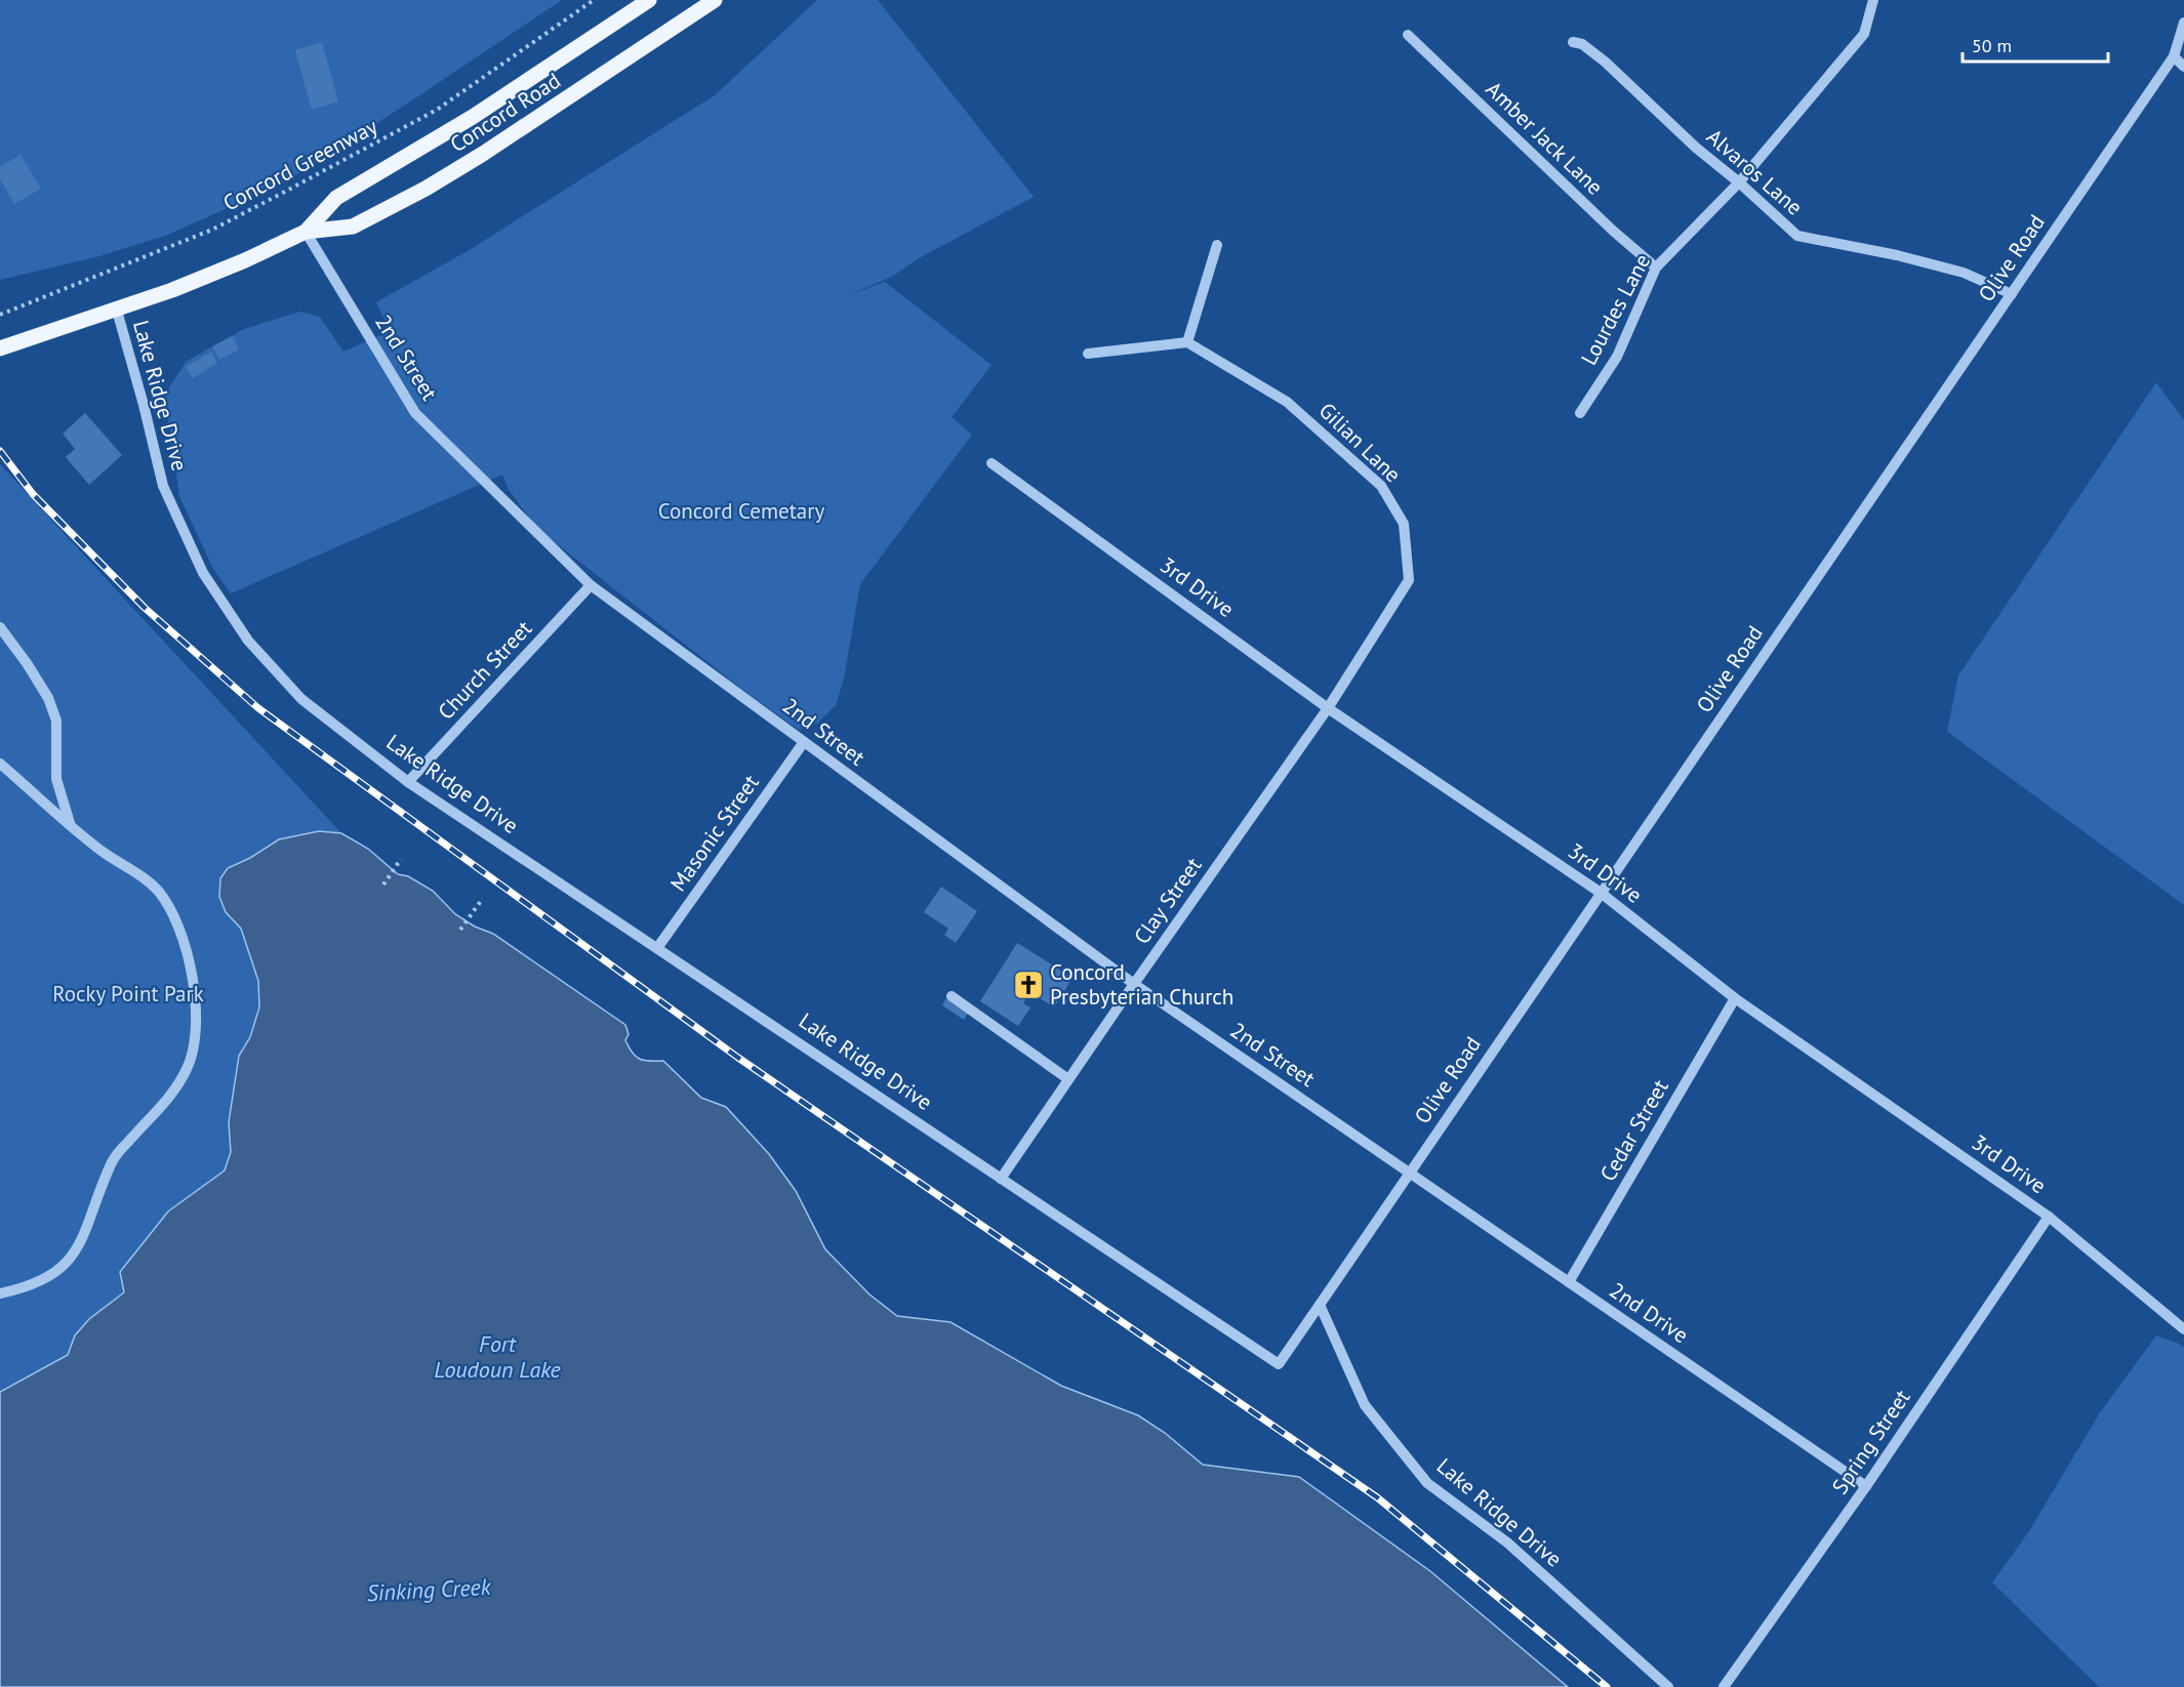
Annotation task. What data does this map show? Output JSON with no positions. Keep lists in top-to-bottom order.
{
  "streets": {
    "main road": ["Concord Road"],
    "street": [
      "Amber Jack Lane",
      "Alvaros Lane",
      "Olive Road",
      "Lourdes Lane",
      "2nd Street",
      "Lake Ridge Drive",
      "Gilian Lane",
      "3rd Drive",
      "Church Street",
      "Masonic Street",
      "Clay Street",
      "Cedar Street",
      "2nd Drive",
      "Spring Street"
    ],
    "path": ["Concord Greenway"]
  },
  "crossings": [
    ["Concord Road", "2nd Street"],
    ["Concord Road", "Lake Ridge Drive"],
    ["Amber Jack Lane", "Lourdes Lane"],
    ["Alvaros Lane", "Olive Road"],
    ["Alvaros Lane", "Lourdes Lane"],
    ["Olive Road", "2nd Street"],
    ["Olive Road", "Lake Ridge Drive"],
    ["Olive Road", "3rd Drive"],
    ["Olive Road", "2nd Drive"],
    ["2nd Street", "Church Street"],
    ["2nd Street", "Masonic Street"],
    ["2nd Street", "Clay Street"],
    ["2nd Street", "2nd Drive"],
    ["Lake Ridge Drive", "Church Street"],
    ["Lake Ridge Drive", "Masonic Street"],
    ["Lake Ridge Drive", "Clay Street"],
    ["Gilian Lane", "3rd Drive"],
    ["Gilian Lane", "Clay Street"],
    ["3rd Drive", "Clay Street"],
    ["3rd Drive", "Cedar Street"],
    ["3rd Drive", "Spring Street"],
    ["Cedar Street", "2nd Drive"],
    ["2nd Drive", "Spring Street"]
  ],
  "water": ["Fort Loudoun Lake", "Sinking Creek"],
  "parks": ["Concord Cemetary", "Rocky Point Park"],
  "places": {
    "church": ["Concord Presbyterian Church"]
  },
  "scale_bar": "50 m"
}
